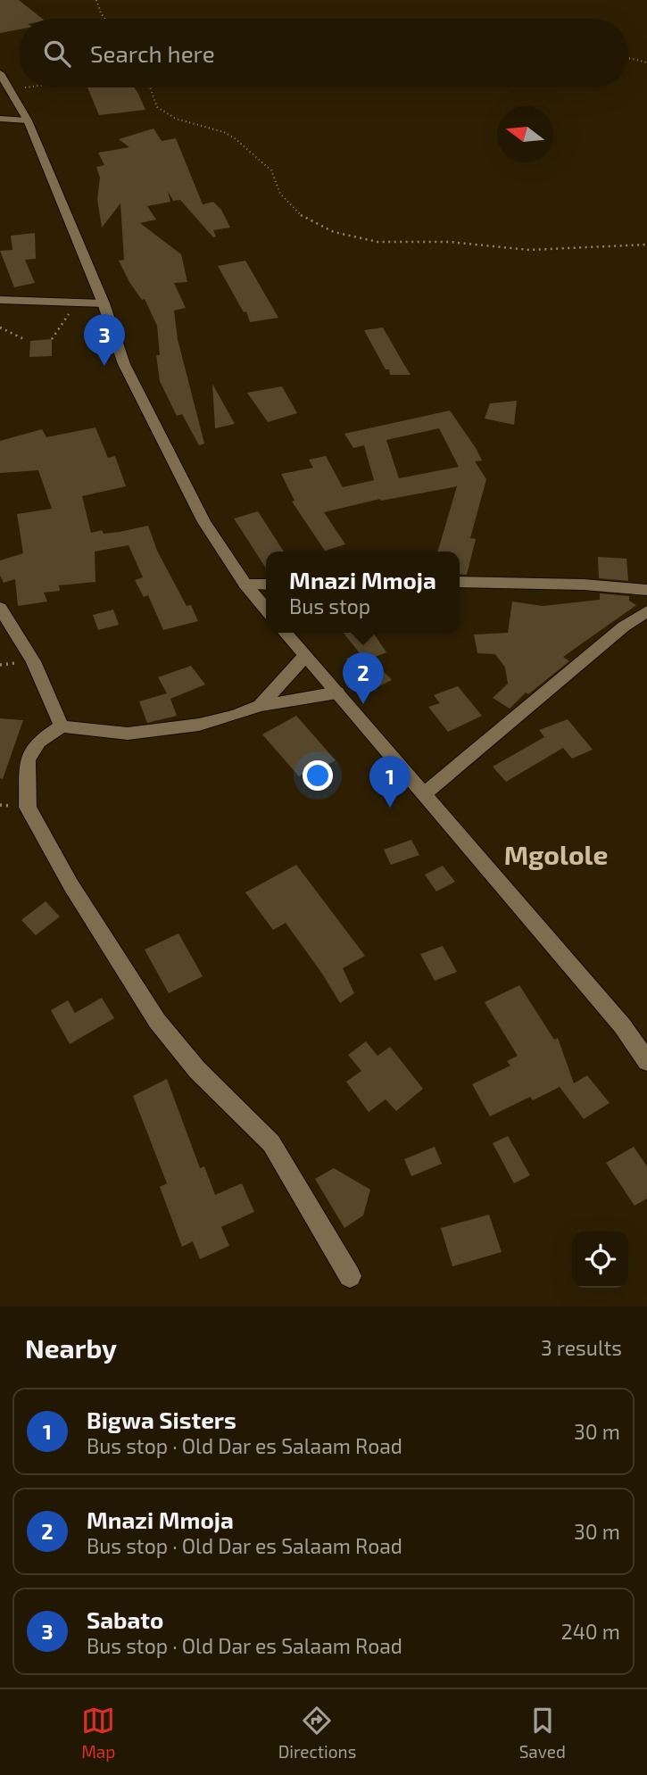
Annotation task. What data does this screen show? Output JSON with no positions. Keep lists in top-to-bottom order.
{
  "districts": ["Mgolole"],
  "north": "left",
  "page": {
    "search": "Search here",
    "pins": ["3", "2", "1"],
    "popup": ["Mnazi Mmoja", "Bus stop"],
    "heading": ["Nearby", "3 results"],
    "list": [
      {
        "mark": "1",
        "name": "Bigwa Sisters",
        "note": "Bus stop · Old Dar es Salaam Road",
        "value": "30 m"
      },
      {
        "mark": "2",
        "name": "Mnazi Mmoja",
        "note": "Bus stop · Old Dar es Salaam Road",
        "value": "30 m"
      },
      {
        "mark": "3",
        "name": "Sabato",
        "note": "Bus stop · Old Dar es Salaam Road",
        "value": "240 m"
      }
    ],
    "nav": ["Map", "Directions", "Saved"]
  }
}
